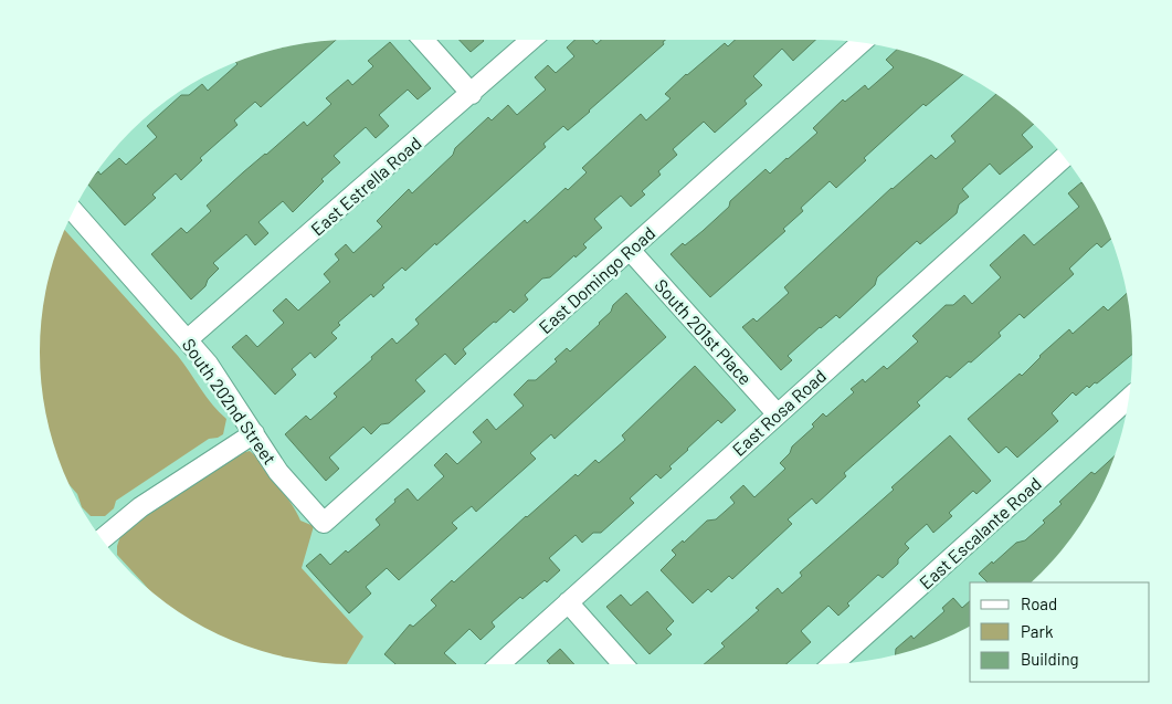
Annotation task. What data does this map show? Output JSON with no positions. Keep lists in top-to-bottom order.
{
  "streets": {
    "street": [
      "East Estrella Road",
      "East Domingo Road",
      "South 201st Place",
      "South 202nd Street",
      "East Rosa Road",
      "East Escalante Road"
    ]
  },
  "crossings": [
    ["East Estrella Road", "South 202nd Street"],
    ["East Domingo Road", "South 201st Place"],
    ["East Domingo Road", "South 202nd Street"],
    ["South 201st Place", "East Rosa Road"]
  ],
  "legend": ["Road", "Park", "Building"]
}
